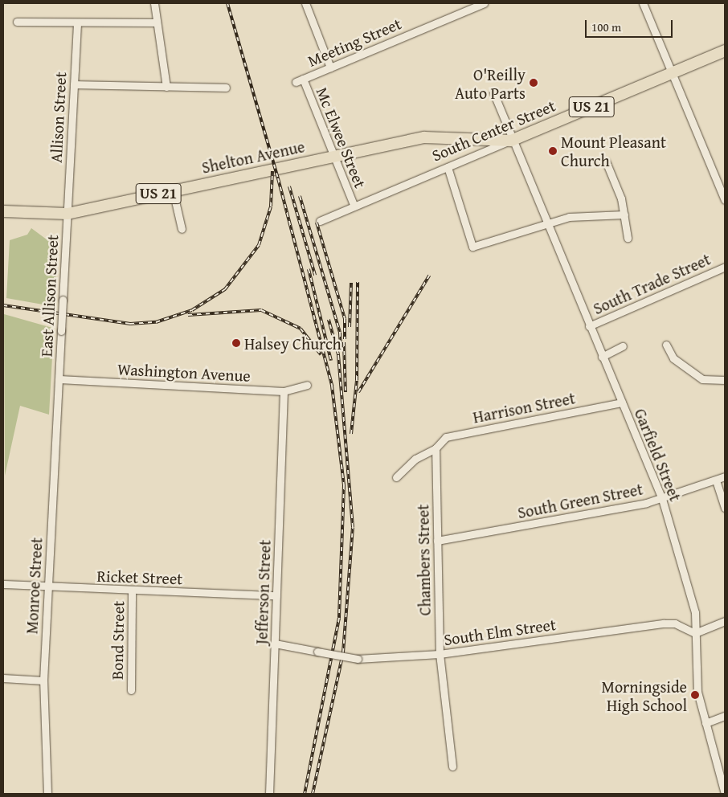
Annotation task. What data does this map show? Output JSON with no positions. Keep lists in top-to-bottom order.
{
  "streets": {
    "main road": ["US 21", "South Center Street", "Shelton Avenue"],
    "street": [
      "Meeting Street",
      "Allison Street",
      "Mc Elwee Street",
      "South Trade Street",
      "East Allison Street",
      "Washington Avenue",
      "Harrison Street",
      "Garfield Street",
      "South Green Street",
      "Chambers Street",
      "Ricket Street",
      "Monroe Street",
      "Jefferson Street",
      "South Elm Street",
      "Bond Street"
    ]
  },
  "crossings": [
    ["Meeting Street", "Mc Elwee Street"],
    ["Allison Street", "Shelton Avenue"],
    ["Allison Street", "East Allison Street"],
    ["South Center Street", "Mc Elwee Street"],
    ["South Center Street", "Shelton Avenue"],
    ["South Center Street", "Garfield Street"],
    ["Mc Elwee Street", "Shelton Avenue"],
    ["Shelton Avenue", "East Allison Street"],
    ["Shelton Avenue", "Garfield Street"],
    ["South Trade Street", "Garfield Street"],
    ["East Allison Street", "Washington Avenue"],
    ["East Allison Street", "Monroe Street"],
    ["Washington Avenue", "Monroe Street"],
    ["Washington Avenue", "Jefferson Street"],
    ["Harrison Street", "Garfield Street"],
    ["Harrison Street", "Chambers Street"],
    ["Garfield Street", "South Green Street"],
    ["Garfield Street", "South Elm Street"],
    ["South Green Street", "Chambers Street"],
    ["Chambers Street", "South Elm Street"],
    ["Ricket Street", "Monroe Street"],
    ["Ricket Street", "Jefferson Street"],
    ["Ricket Street", "Bond Street"],
    ["Jefferson Street", "South Elm Street"]
  ],
  "places": [
    "O'Reilly Auto Parts",
    "Mount Pleasant Church",
    "Halsey Church",
    "Morningside High School"
  ],
  "scale_bar": "100 m"
}
